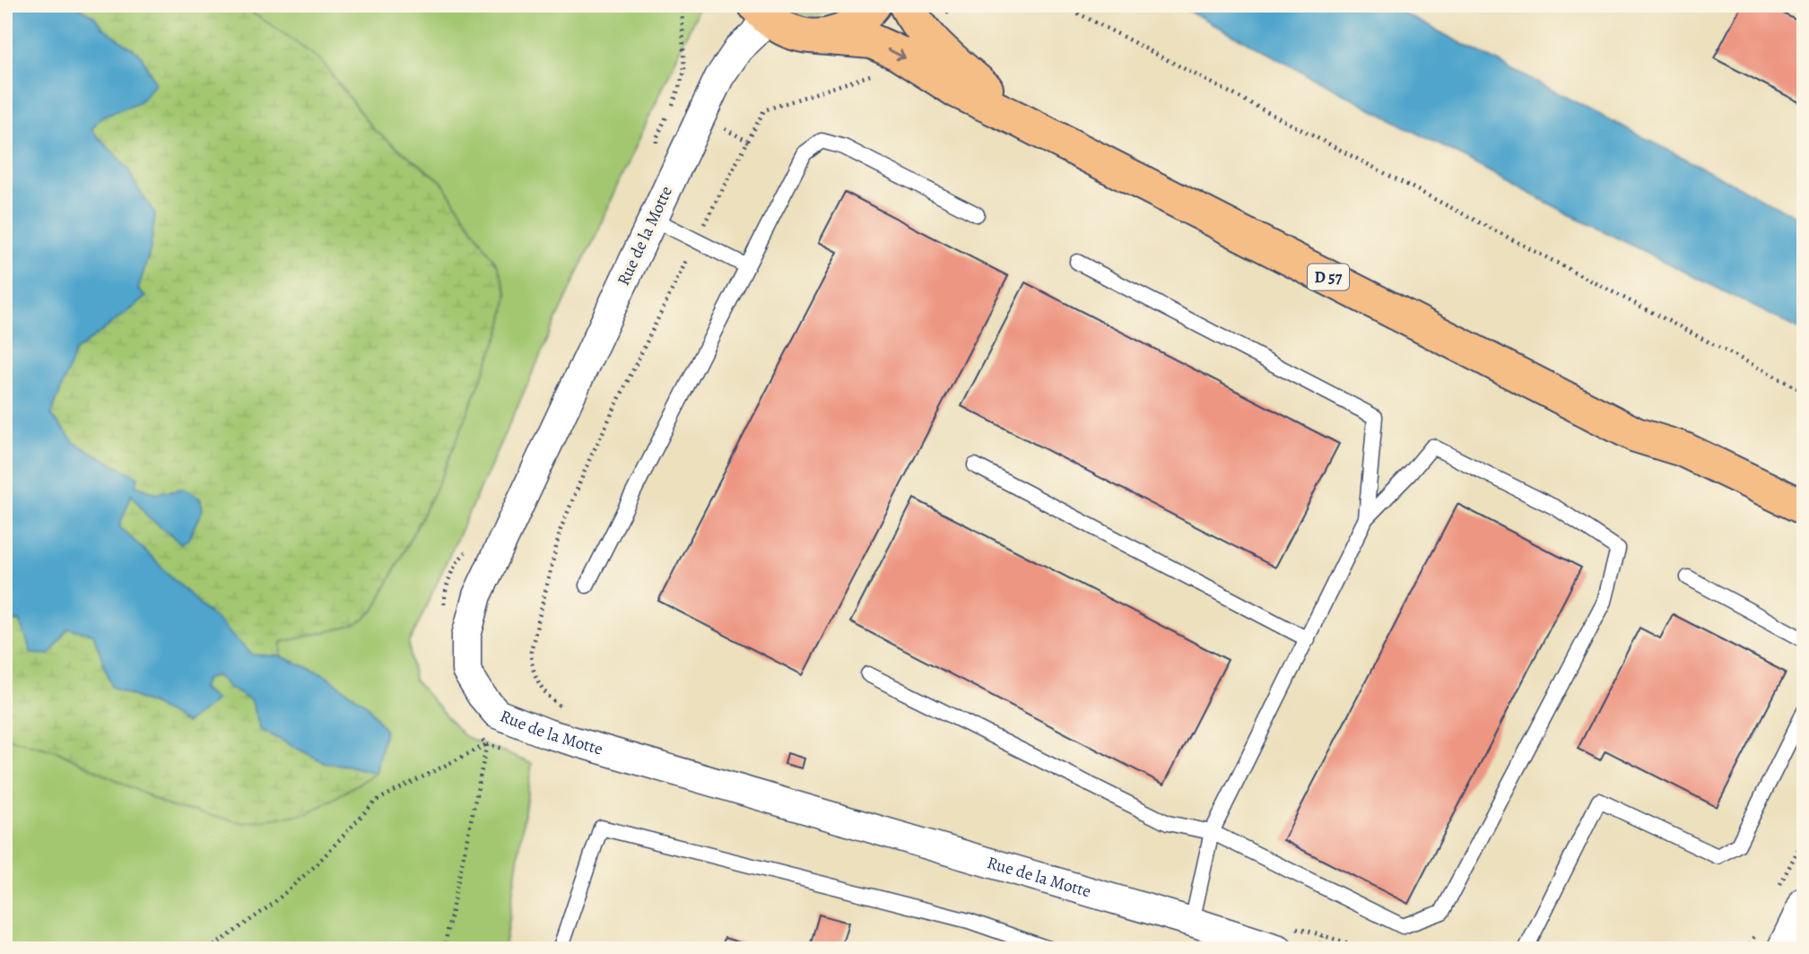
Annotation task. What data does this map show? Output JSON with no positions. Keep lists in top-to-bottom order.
{
  "streets": {
    "main road": ["D 57"],
    "street": ["Rue de la Motte"]
  }
}
